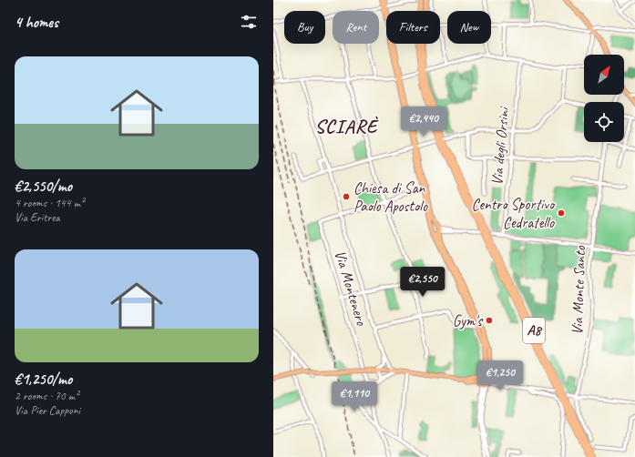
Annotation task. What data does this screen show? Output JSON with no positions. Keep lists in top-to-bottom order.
{
  "streets": {
    "highway": ["A8"],
    "street": ["Via degli Orsini", "Via Montenero", "Via Monte Santo"]
  },
  "districts": ["SCIARÈ"],
  "places": ["Chiesa di San Paolo Apostolo", "Centro Sportivo Cedratello", "Gym's"],
  "north": "top right",
  "page": {
    "heading": "4 homes",
    "chip": [
      "Buy",
      "Rent",
      "Filters",
      "New"
    ],
    "list": [
      {
        "name": "€2,550/mo",
        "note": "4 rooms · 144 m² · Via Eritrea"
      },
      {
        "name": "€1,250/mo",
        "note": "2 rooms · 70 m² · Via Pier Capponi"
      }
    ],
    "price": [
      "€2,440",
      "€2,550",
      "€1,250",
      "€1,110"
    ]
  }
}
